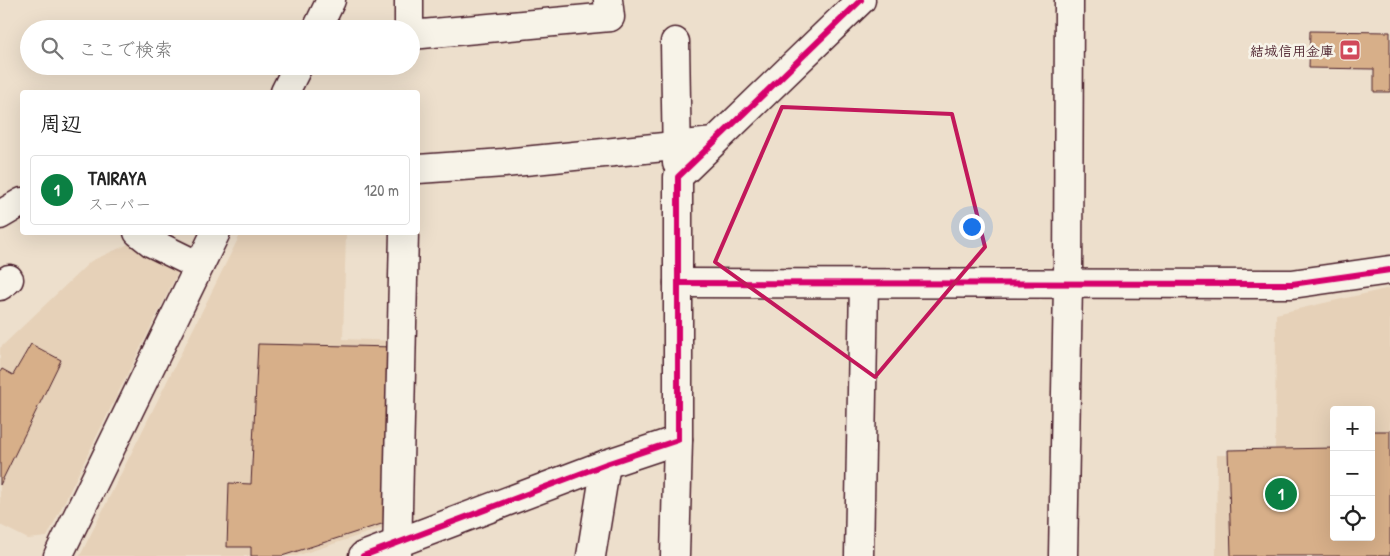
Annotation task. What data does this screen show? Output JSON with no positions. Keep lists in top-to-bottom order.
{
  "places": {
    "bank": ["結城信用金庫"]
  },
  "page": {
    "search": "ここで検索",
    "heading": "周辺",
    "list": [
      {
        "mark": "1",
        "name": "TAIRAYA",
        "note": "スーパー",
        "value": "120 m"
      }
    ],
    "map_buttons": ["+", "−"],
    "pins": "1"
  }
}
